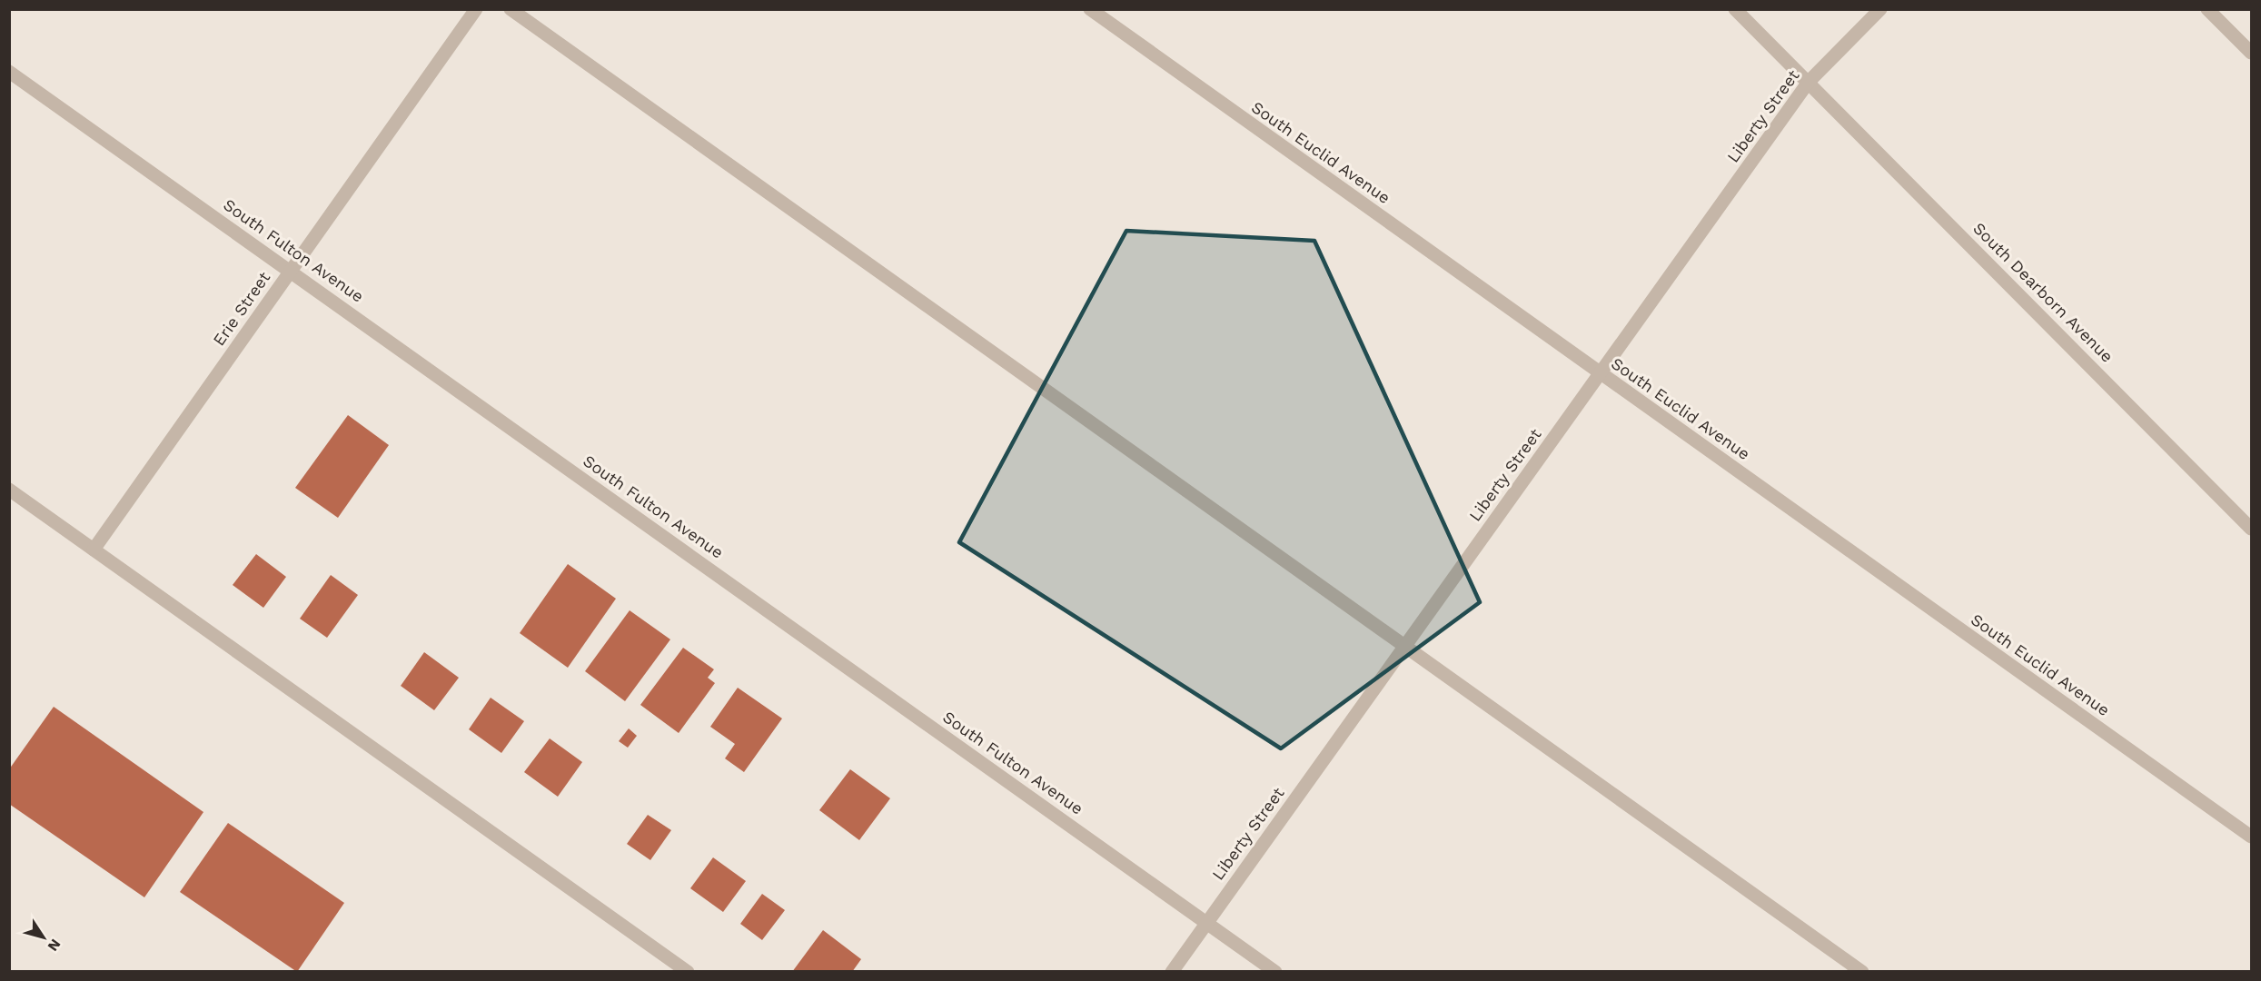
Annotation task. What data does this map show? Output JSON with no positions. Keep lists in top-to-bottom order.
{
  "streets": {
    "street": [
      "Liberty Street",
      "South Euclid Avenue",
      "South Fulton Avenue",
      "South Dearborn Avenue",
      "Erie Street"
    ]
  },
  "crossings": [
    ["Liberty Street", "South Euclid Avenue"],
    ["Liberty Street", "South Fulton Avenue"],
    ["Liberty Street", "South Dearborn Avenue"],
    ["South Fulton Avenue", "Erie Street"]
  ],
  "north": "bottom right"
}
